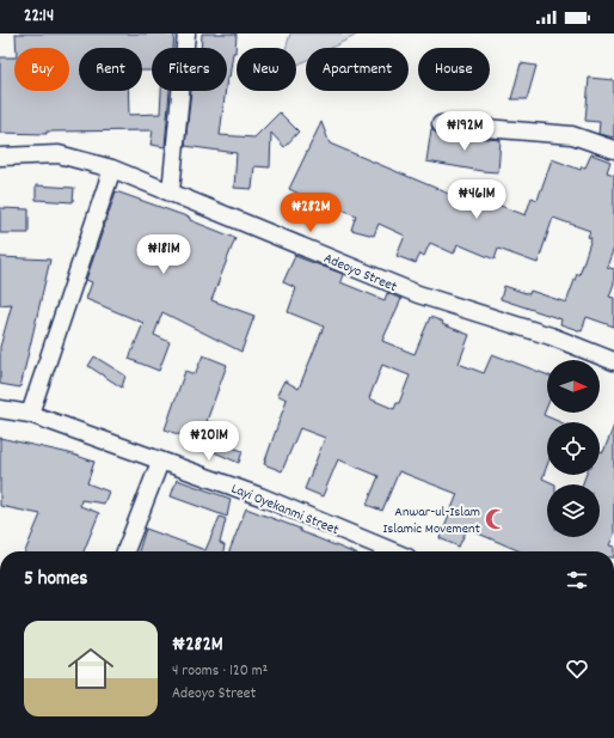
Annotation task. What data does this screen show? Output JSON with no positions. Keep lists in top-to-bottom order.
{
  "streets": {
    "street": ["Adeoyo Street", "Layi Oyekanmi Street"]
  },
  "places": {
    "mosque": ["Anwar-ul-Islam Islamic Movement"]
  },
  "north": "right",
  "page": {
    "status": "22:14",
    "chip": [
      "Buy",
      "Rent",
      "Filters",
      "New",
      "Apartment",
      "House"
    ],
    "price": [
      "₦192M",
      "₦461M",
      "₦282M",
      "₦181M",
      "₦201M"
    ],
    "heading": "5 homes",
    "list": [
      {
        "name": "₦282M",
        "note": "4 rooms · 120 m² · Adeoyo Street"
      }
    ]
  }
}
